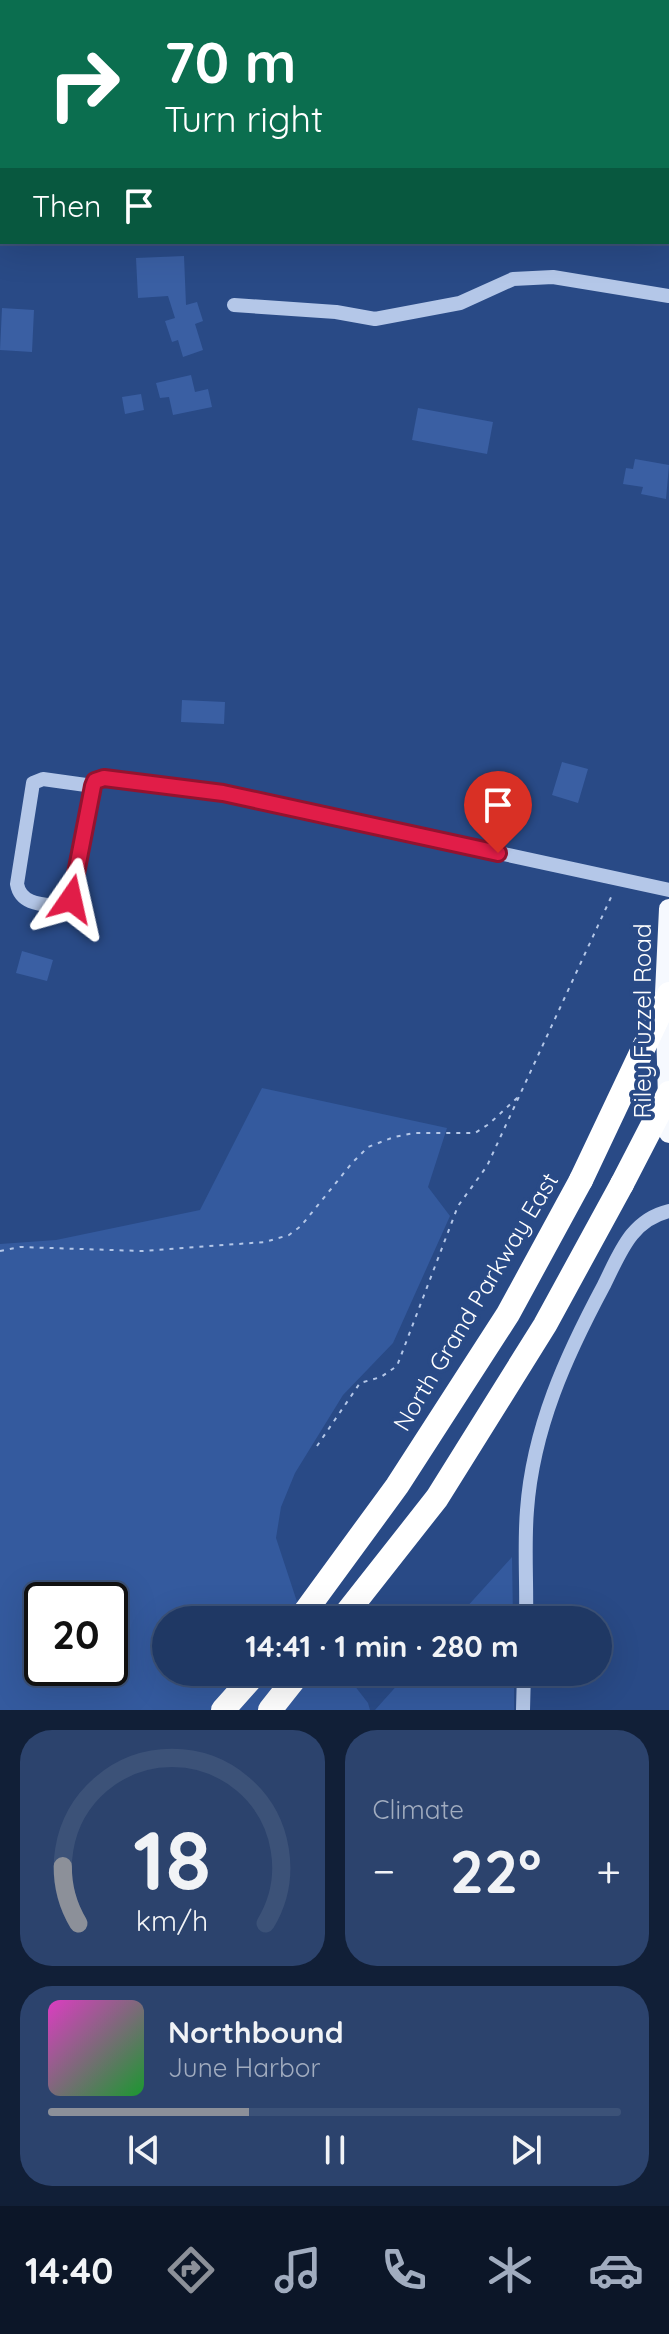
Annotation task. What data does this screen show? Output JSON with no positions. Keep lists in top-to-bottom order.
{
  "streets": {
    "highway": ["North Grand Parkway East"],
    "main road": ["Riley Fuzzel Road"]
  },
  "page": {
    "turn": ["70 m", "Turn right"],
    "then": "Then",
    "limit": "20",
    "trip": "14:41 · 1 min · 280 m",
    "tile": "Climate",
    "heat": ["−", "22°", "+"],
    "song": ["Northbound", "June Harbor"],
    "tabs": "14:40",
    "gauge": ["18", "km/h"]
  }
}
